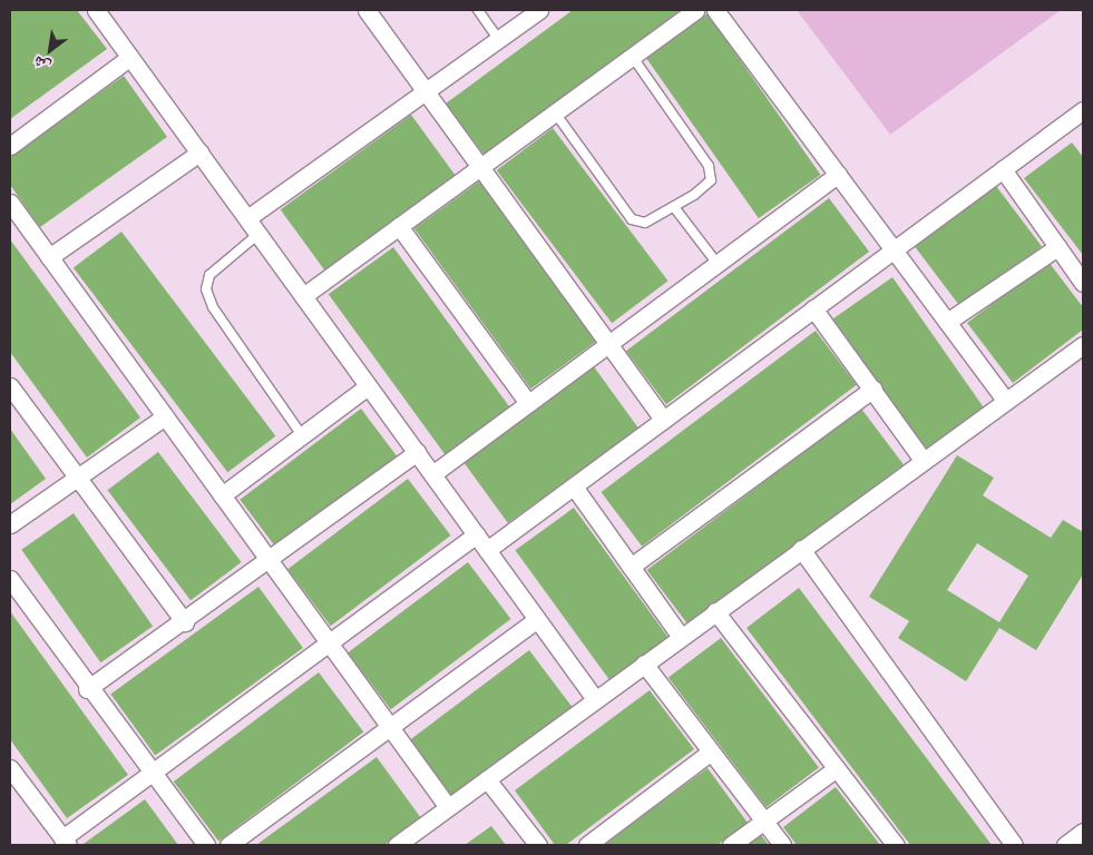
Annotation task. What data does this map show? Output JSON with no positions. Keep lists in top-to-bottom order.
{
  "north": "bottom left"
}
